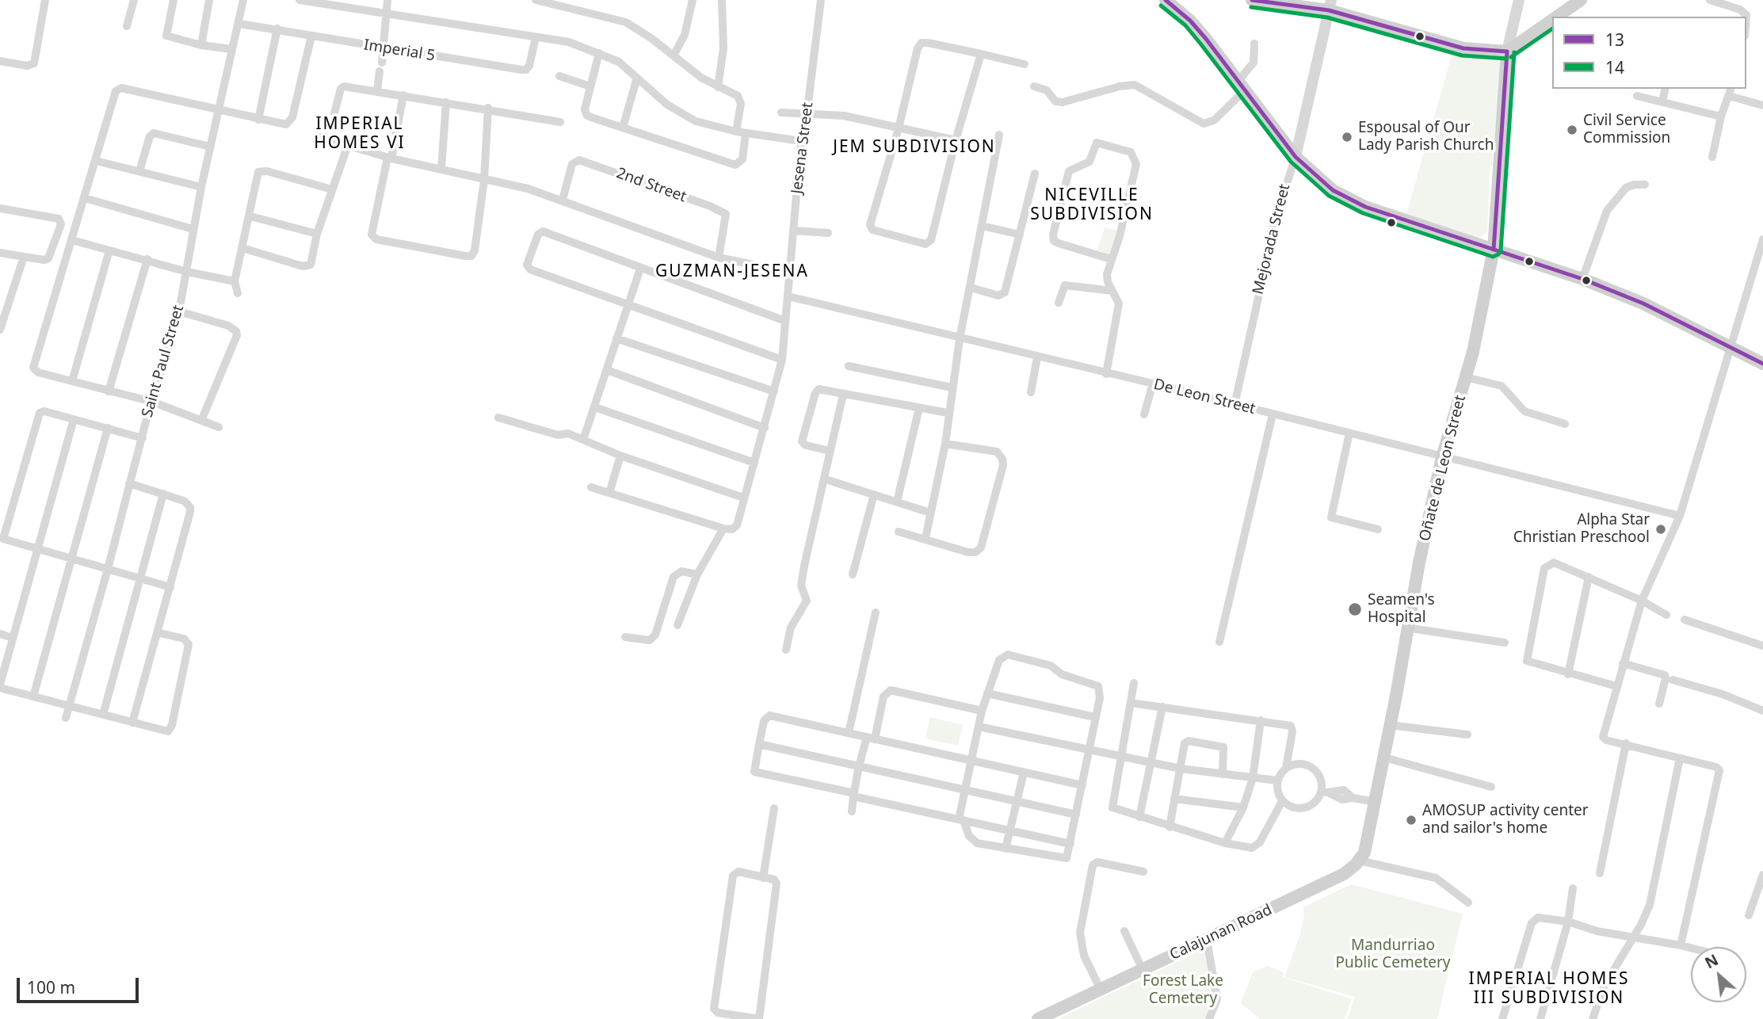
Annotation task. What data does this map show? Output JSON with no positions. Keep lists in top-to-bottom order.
{
  "streets": {
    "main road": ["Oñate de Leon Street", "Calajunan Road"],
    "street": [
      "Imperial 5",
      "Jesena Street",
      "2nd Street",
      "Mejorada Street",
      "Saint Paul Street",
      "De Leon Street"
    ]
  },
  "crossings": [
    ["Imperial 5", "Saint Paul Street"],
    ["Jesena Street", "De Leon Street"],
    ["Mejorada Street", "De Leon Street"],
    ["De Leon Street", "Oñate de Leon Street"],
    ["Oñate de Leon Street", "Calajunan Road"]
  ],
  "districts": [
    "IMPERIAL HOMES VI",
    "JEM SUBDIVISION",
    "NICEVILLE SUBDIVISION",
    "GUZMAN-JESENA",
    "IMPERIAL HOMES III SUBDIVISION"
  ],
  "parks": ["Mandurriao Public Cemetery", "Forest Lake Cemetery"],
  "places": [
    "Civil Service Commission",
    "Espousal of Our Lady Parish Church",
    "Alpha Star Christian Preschool",
    "Seamen's Hospital",
    "AMOSUP activity center and sailor's home"
  ],
  "lines": ["transit line 13", "transit line 14"],
  "legend": ["13", "14"],
  "scale_bar": "100 m",
  "north": "top left"
}
